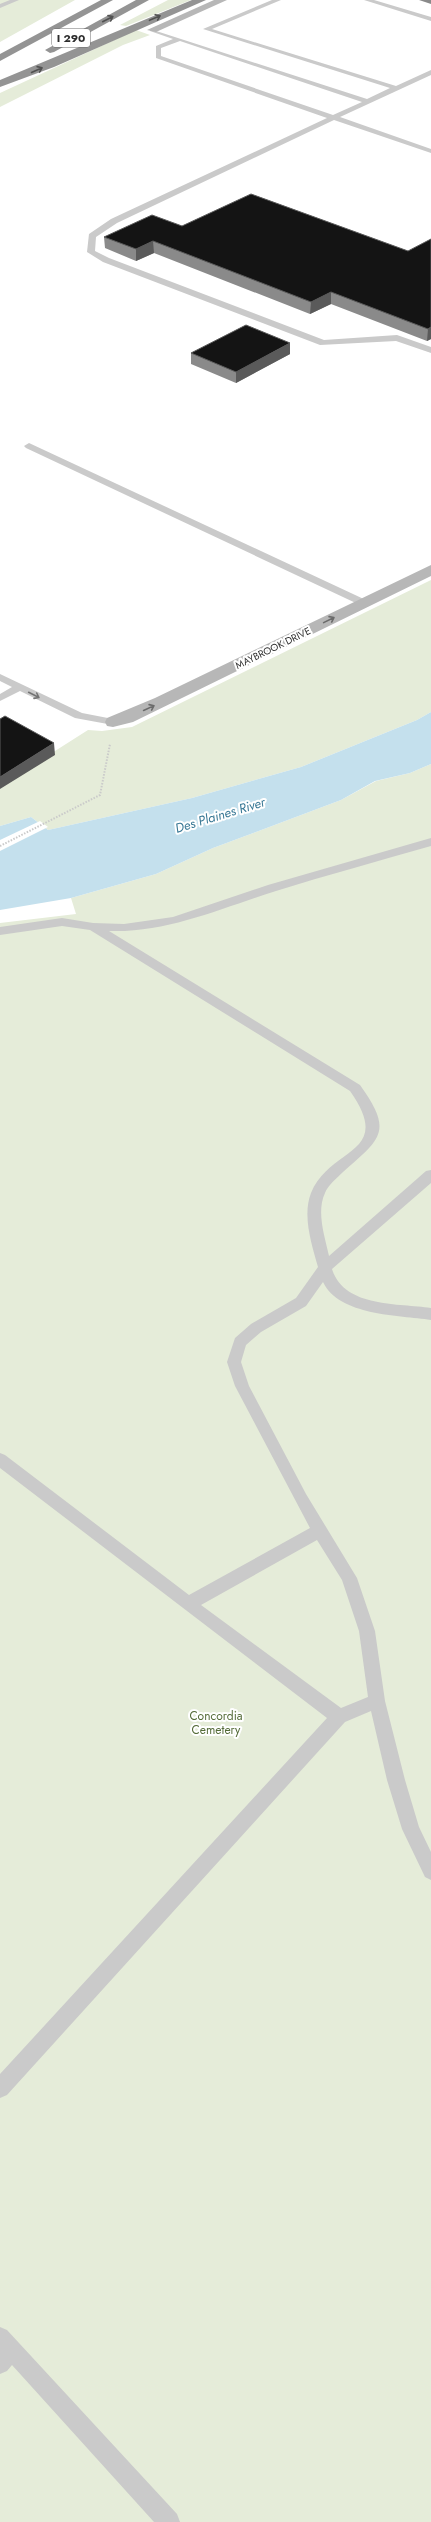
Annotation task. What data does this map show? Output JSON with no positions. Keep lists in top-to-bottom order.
{
  "streets": {
    "highway": ["I 290"],
    "street": ["MAYBROOK DRIVE"]
  },
  "one_way": ["MAYBROOK DRIVE"],
  "water": ["Des Plaines River"],
  "parks": ["Concordia Cemetery"]
}
